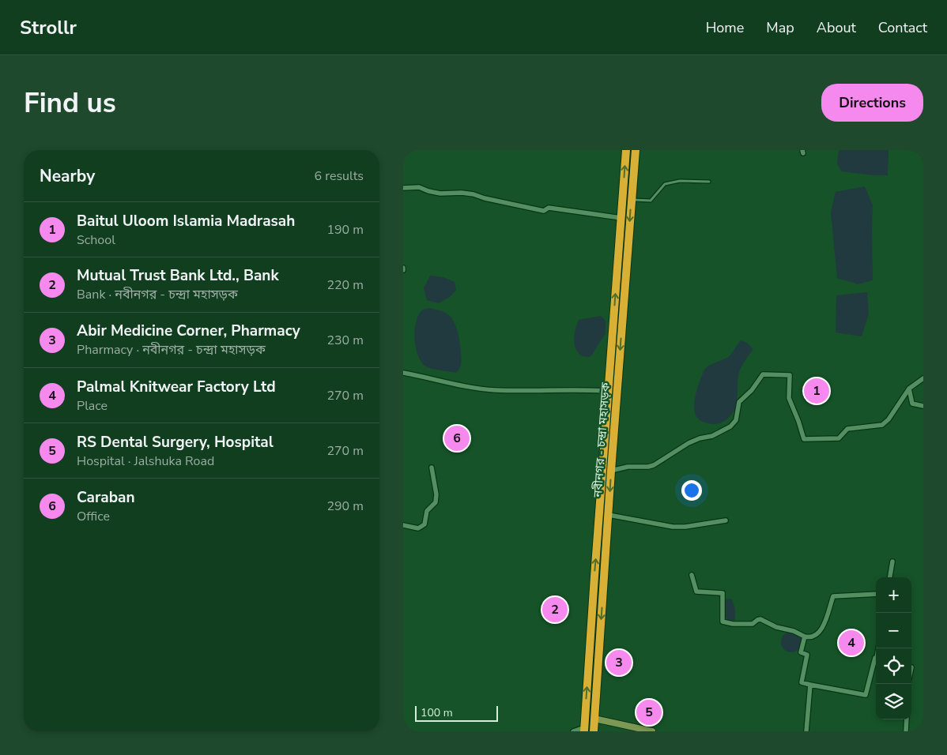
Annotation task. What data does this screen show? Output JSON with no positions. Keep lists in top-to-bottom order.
{
  "streets": {
    "highway": ["নবীনগর - চন্দ্রা মহাসড়ক"]
  },
  "scale_bar": "100 m",
  "page": {
    "header": "Strollr",
    "nav": [
      "Home",
      "Map",
      "About",
      "Contact"
    ],
    "buttons": "Directions",
    "title": "Find us",
    "heading": ["Nearby", "6 results"],
    "list": [
      {
        "mark": "1",
        "name": "Baitul Uloom Islamia Madrasah",
        "note": "School",
        "value": "190 m"
      },
      {
        "mark": "2",
        "name": "Mutual Trust Bank Ltd., Bank",
        "note": "Bank · নবীনগর - চন্দ্রা মহাসড়ক",
        "value": "220 m"
      },
      {
        "mark": "3",
        "name": "Abir Medicine Corner, Pharmacy",
        "note": "Pharmacy · নবীনগর - চন্দ্রা মহাসড়ক",
        "value": "230 m"
      },
      {
        "mark": "4",
        "name": "Palmal Knitwear Factory Ltd",
        "note": "Place",
        "value": "270 m"
      },
      {
        "mark": "5",
        "name": "RS Dental Surgery, Hospital",
        "note": "Hospital · Jalshuka Road",
        "value": "270 m"
      },
      {
        "mark": "6",
        "name": "Caraban",
        "note": "Office",
        "value": "290 m"
      }
    ],
    "pins": [
      "1",
      "6",
      "2",
      "4",
      "3",
      "5"
    ],
    "map_buttons": ["+", "−"],
    "scale": "100 m"
  }
}
